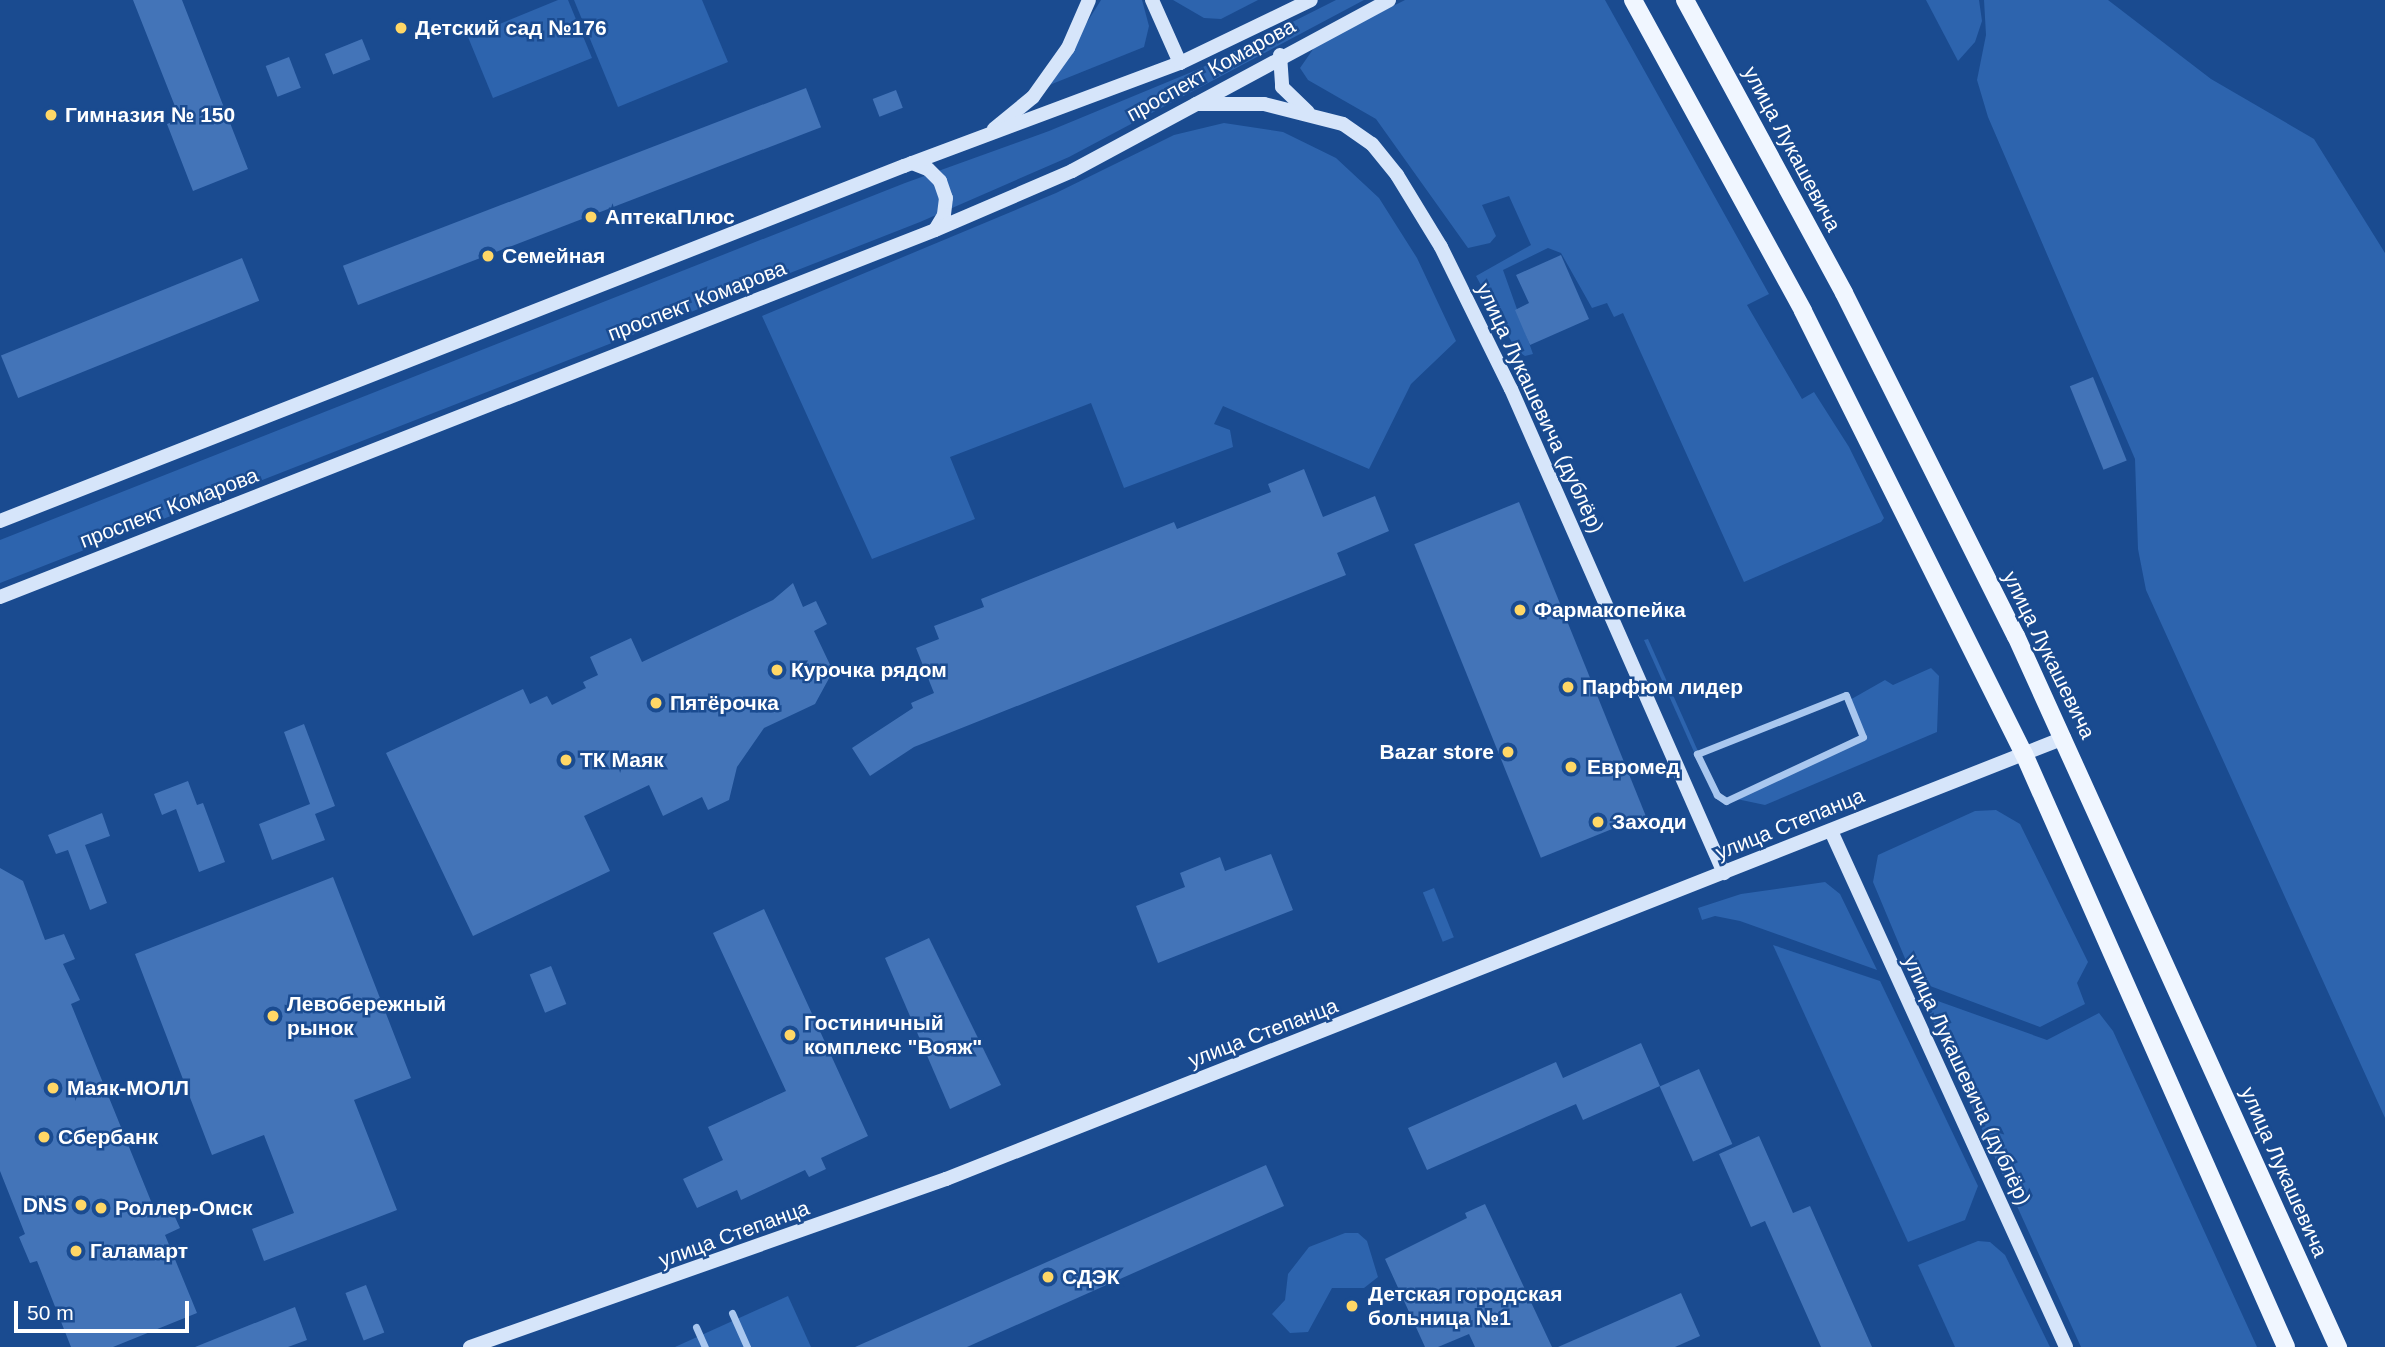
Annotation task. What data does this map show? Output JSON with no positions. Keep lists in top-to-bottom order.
{
  "streets": {
    "main road": ["улица Лукашевича"],
    "street": ["проспект Комарова", "улица Лукашевича (дублёр)", "улица Степанца"]
  },
  "crossings": [
    ["проспект Комарова", "улица Лукашевича (дублёр)"],
    ["улица Лукашевича", "улица Степанца"],
    ["улица Лукашевича (дублёр)", "улица Степанца"]
  ],
  "places": [
    "Детский сад №176",
    "Гимназия № 150",
    "АптекаПлюс",
    "Семейная",
    "Фармакопейка",
    "Курочка рядом",
    "Парфюм лидер",
    "Пятёрочка",
    "Bazar store",
    "ТК Маяк",
    "Евромед",
    "Заходи",
    "Левобережный рынок",
    "Гостиничный комплекс \"Вояж\"",
    "Маяк-МОЛЛ",
    "Сбербанк",
    "DNS",
    "Роллер-Омск",
    "Галамарт",
    "СДЭК",
    "Детская городская больница №1"
  ],
  "scale_bar": "50 m"
}
